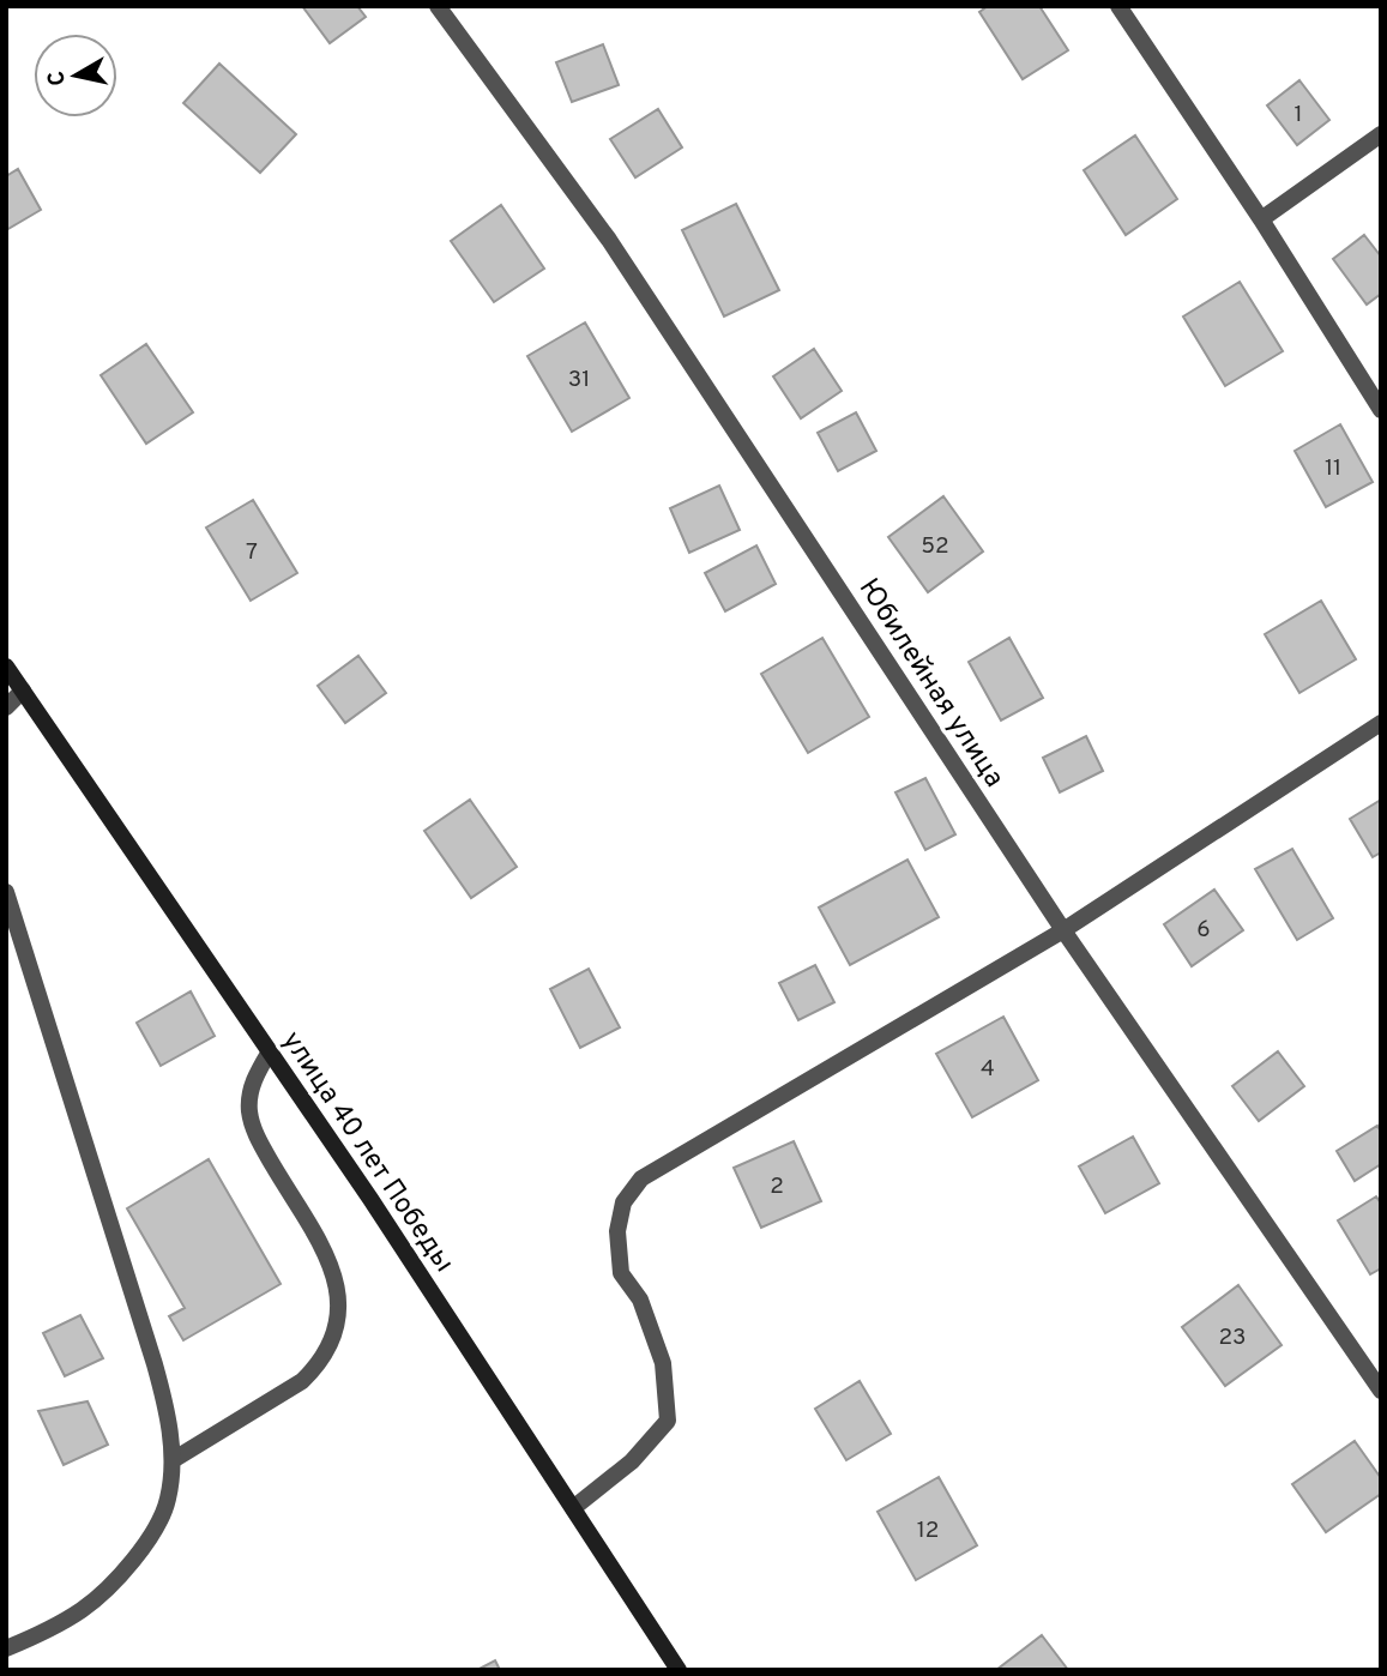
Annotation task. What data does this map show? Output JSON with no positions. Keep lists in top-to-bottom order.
{
  "streets": {
    "street": ["Юбилейная улица", "улица 40 лет Победы"]
  },
  "house_numbers": [
    "1",
    "31",
    "11",
    "52",
    "7",
    "6",
    "4",
    "2",
    "23",
    "12"
  ],
  "north": "left"
}
